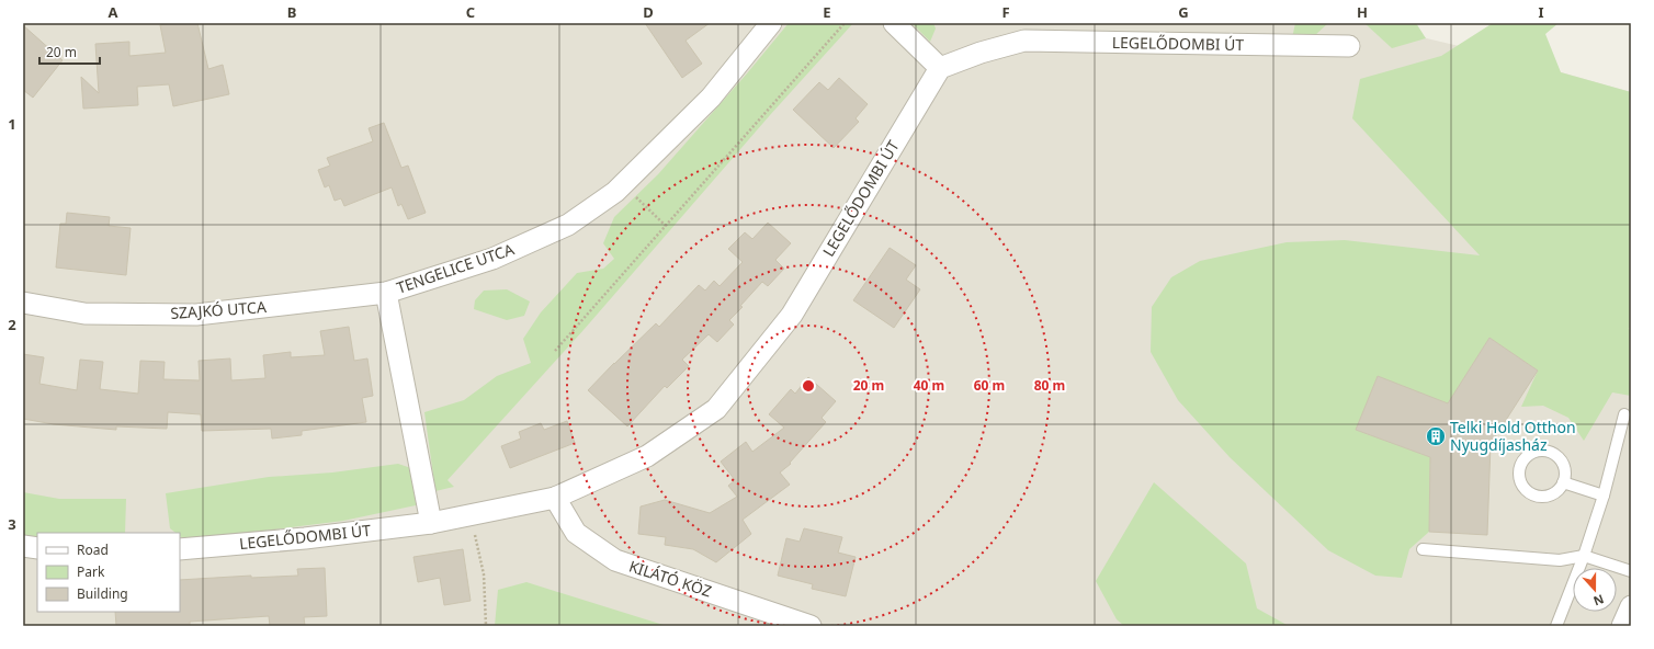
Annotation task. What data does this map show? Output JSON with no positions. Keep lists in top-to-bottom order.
{
  "streets": {
    "street": [
      "LEGELŐDOMBI ÚT",
      "TENGELICE UTCA",
      "SZAJKÓ UTCA",
      "KILÁTÓ KÖZ"
    ]
  },
  "crossings": [
    ["LEGELŐDOMBI ÚT", "TENGELICE UTCA"],
    ["LEGELŐDOMBI ÚT", "KILÁTÓ KÖZ"],
    ["TENGELICE UTCA", "SZAJKÓ UTCA"]
  ],
  "places": {
    "building": ["Telki Hold Otthon Nyugdíjasház"]
  },
  "legend": ["Road", "Park", "Building"],
  "scale_bar": "20 m",
  "north": "bottom",
  "grid": {
    "columns": [
      "A",
      "B",
      "C",
      "D",
      "E",
      "F",
      "G",
      "H",
      "I"
    ],
    "rows": ["1", "2", "3"]
  },
  "rings": [
    "20 m",
    "40 m",
    "60 m",
    "80 m"
  ]
}
